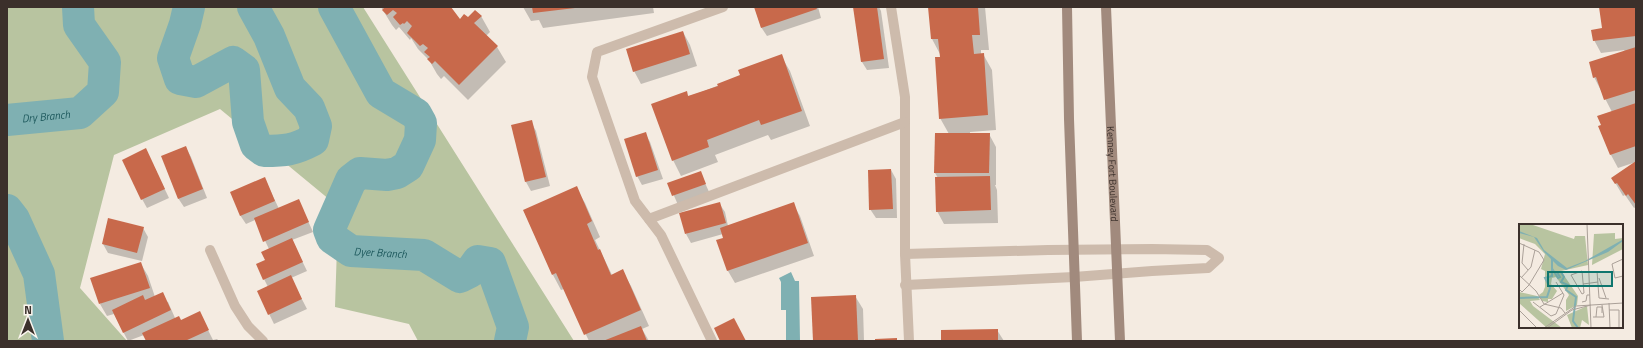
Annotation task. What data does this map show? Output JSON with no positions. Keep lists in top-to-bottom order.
{
  "streets": {
    "main road": ["Kenney Fort Boulevard"]
  },
  "water": ["Dry Branch", "Dyer Branch"],
  "north": "top"
}
